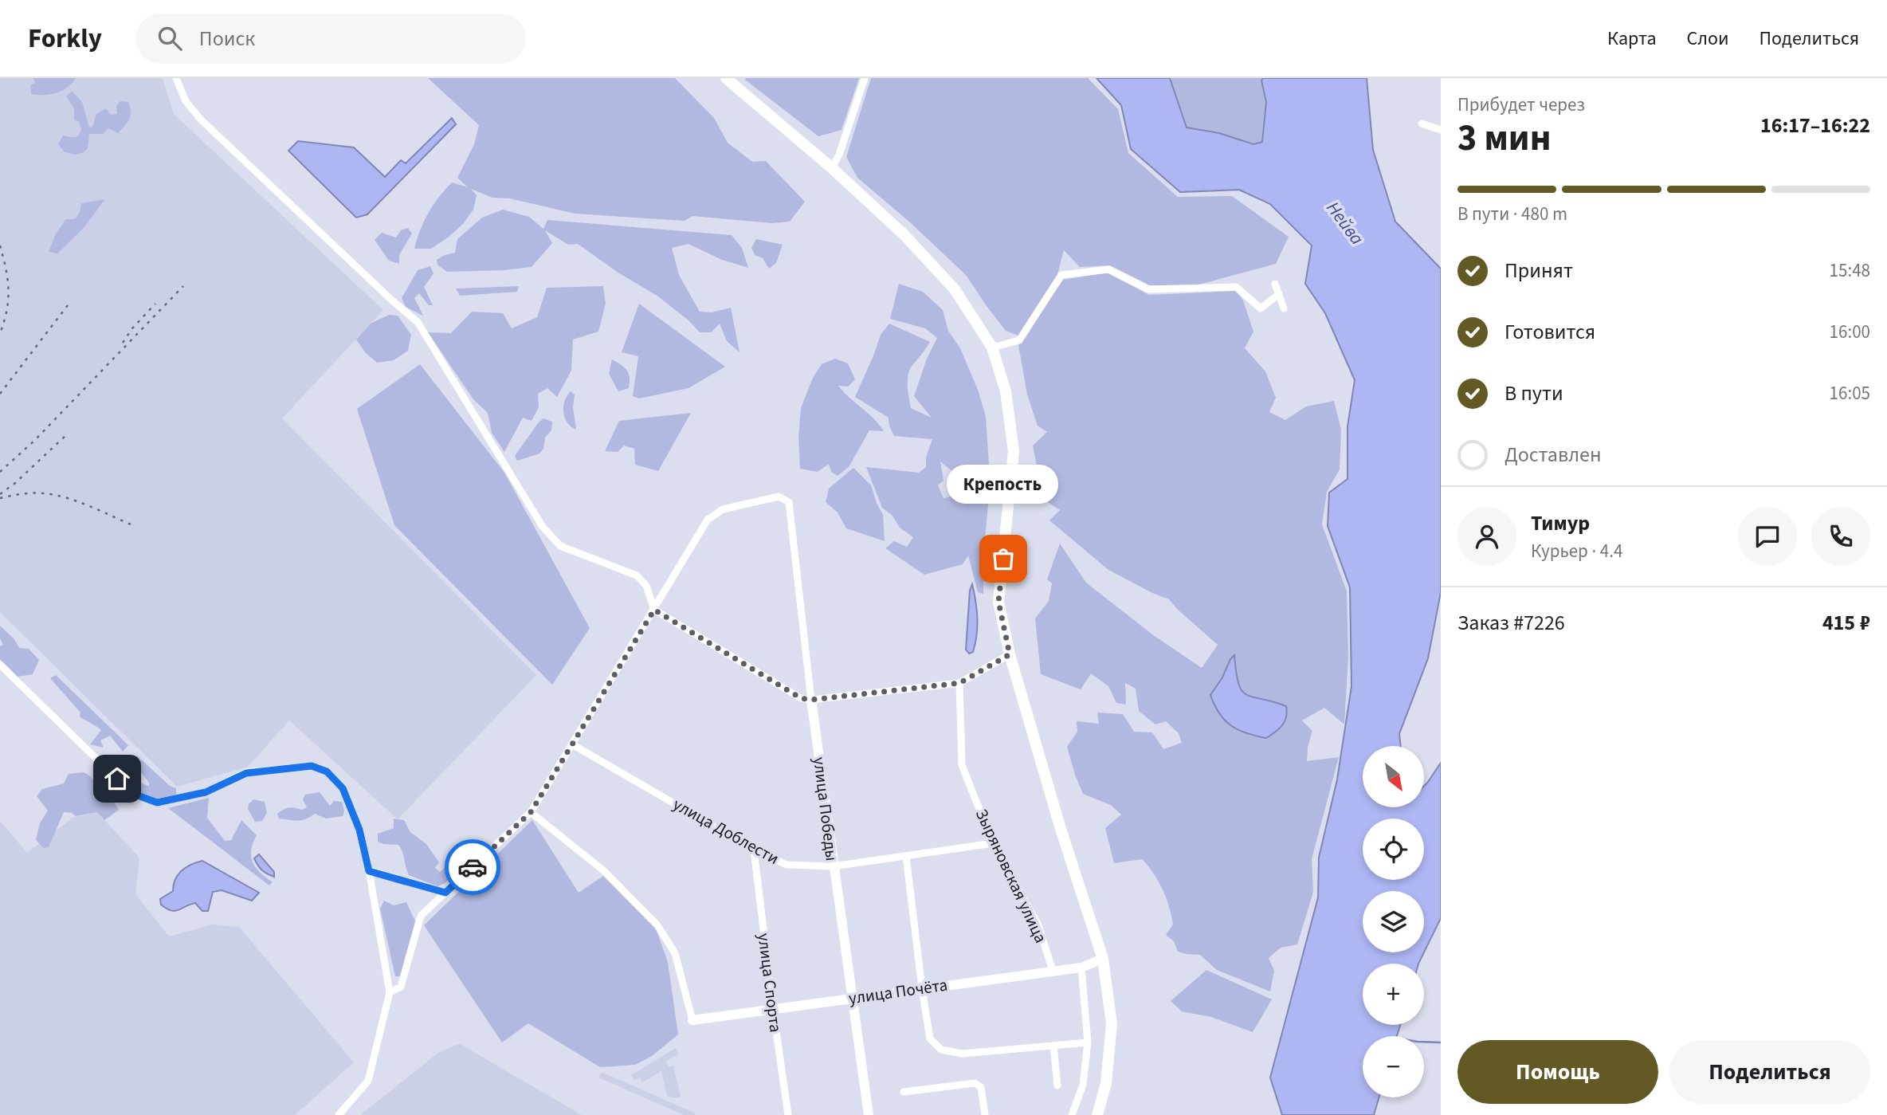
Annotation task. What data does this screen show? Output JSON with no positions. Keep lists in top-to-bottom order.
{
  "streets": {
    "street": [
      "улица Победы",
      "улица Доблести",
      "Зыряновская улица",
      "улица Спорта",
      "улица Почёта"
    ]
  },
  "crossings": [
    ["улица Победы", "улица Доблести"],
    ["улица Победы", "улица Почёта"],
    ["улица Доблести", "Зыряновская улица"],
    ["улица Доблести", "улица Спорта"],
    ["Зыряновская улица", "улица Почёта"],
    ["улица Спорта", "улица Почёта"]
  ],
  "water": ["Нейва"],
  "places": ["Крепость"],
  "north": "bottom right",
  "page": {
    "header": "Forkly",
    "search": "Поиск",
    "nav": ["Карта", "Слои", "Поделиться"],
    "heading": ["3 мин", "Прибудет через", "16:17–16:22"],
    "panel": [
      "Тимур",
      "Курьер · 4.4",
      "Заказ #7226",
      "415 ₽"
    ],
    "bar": "В пути · 480 m",
    "list": [
      ["Принят", "15:48"],
      ["Готовится", "16:00"],
      ["В пути", "16:05"],
      "Доставлен"
    ],
    "bubble": "Крепость",
    "map_buttons": ["+", "−"],
    "buttons": ["Помощь", "Поделиться"]
  }
}
